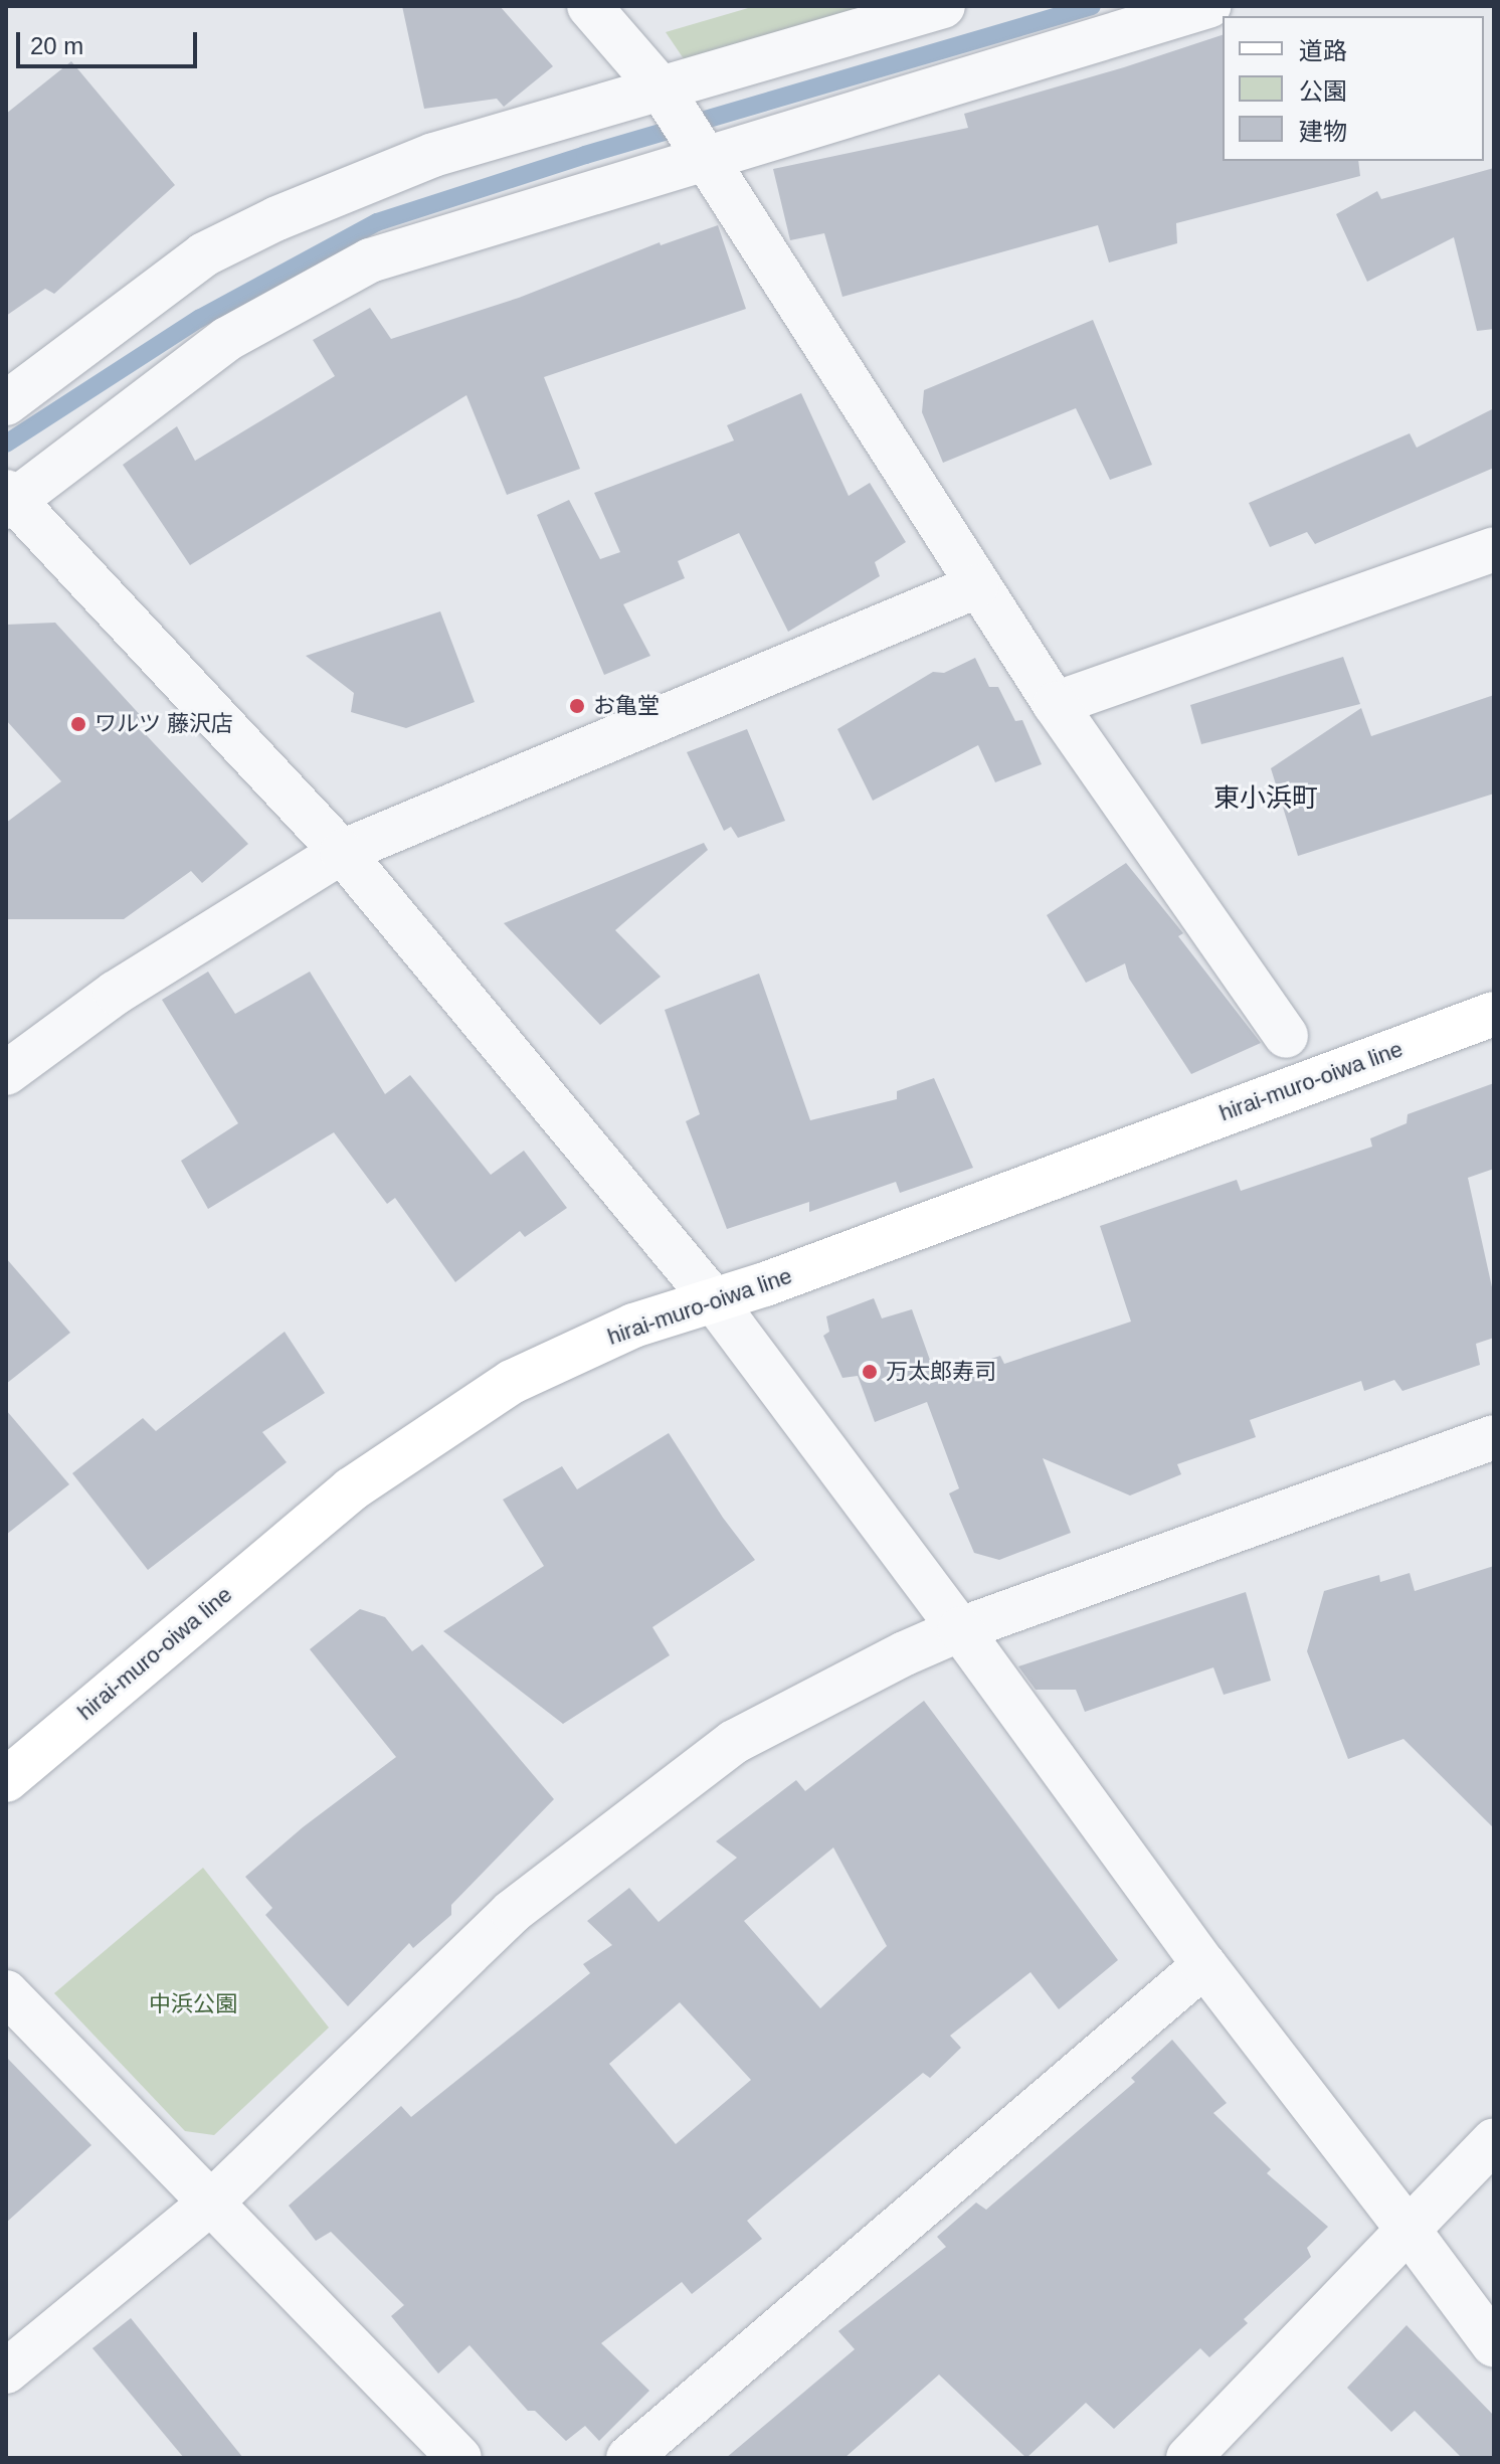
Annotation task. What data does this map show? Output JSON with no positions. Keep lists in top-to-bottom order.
{
  "streets": {
    "main road": ["hirai-muro-oiwa line"]
  },
  "districts": ["東小浜町"],
  "parks": ["中浜公園"],
  "places": ["お亀堂", "ワルツ 藤沢店", "万太郎寿司"],
  "legend": ["道路", "公園", "建物"],
  "scale_bar": "20 m"
}
